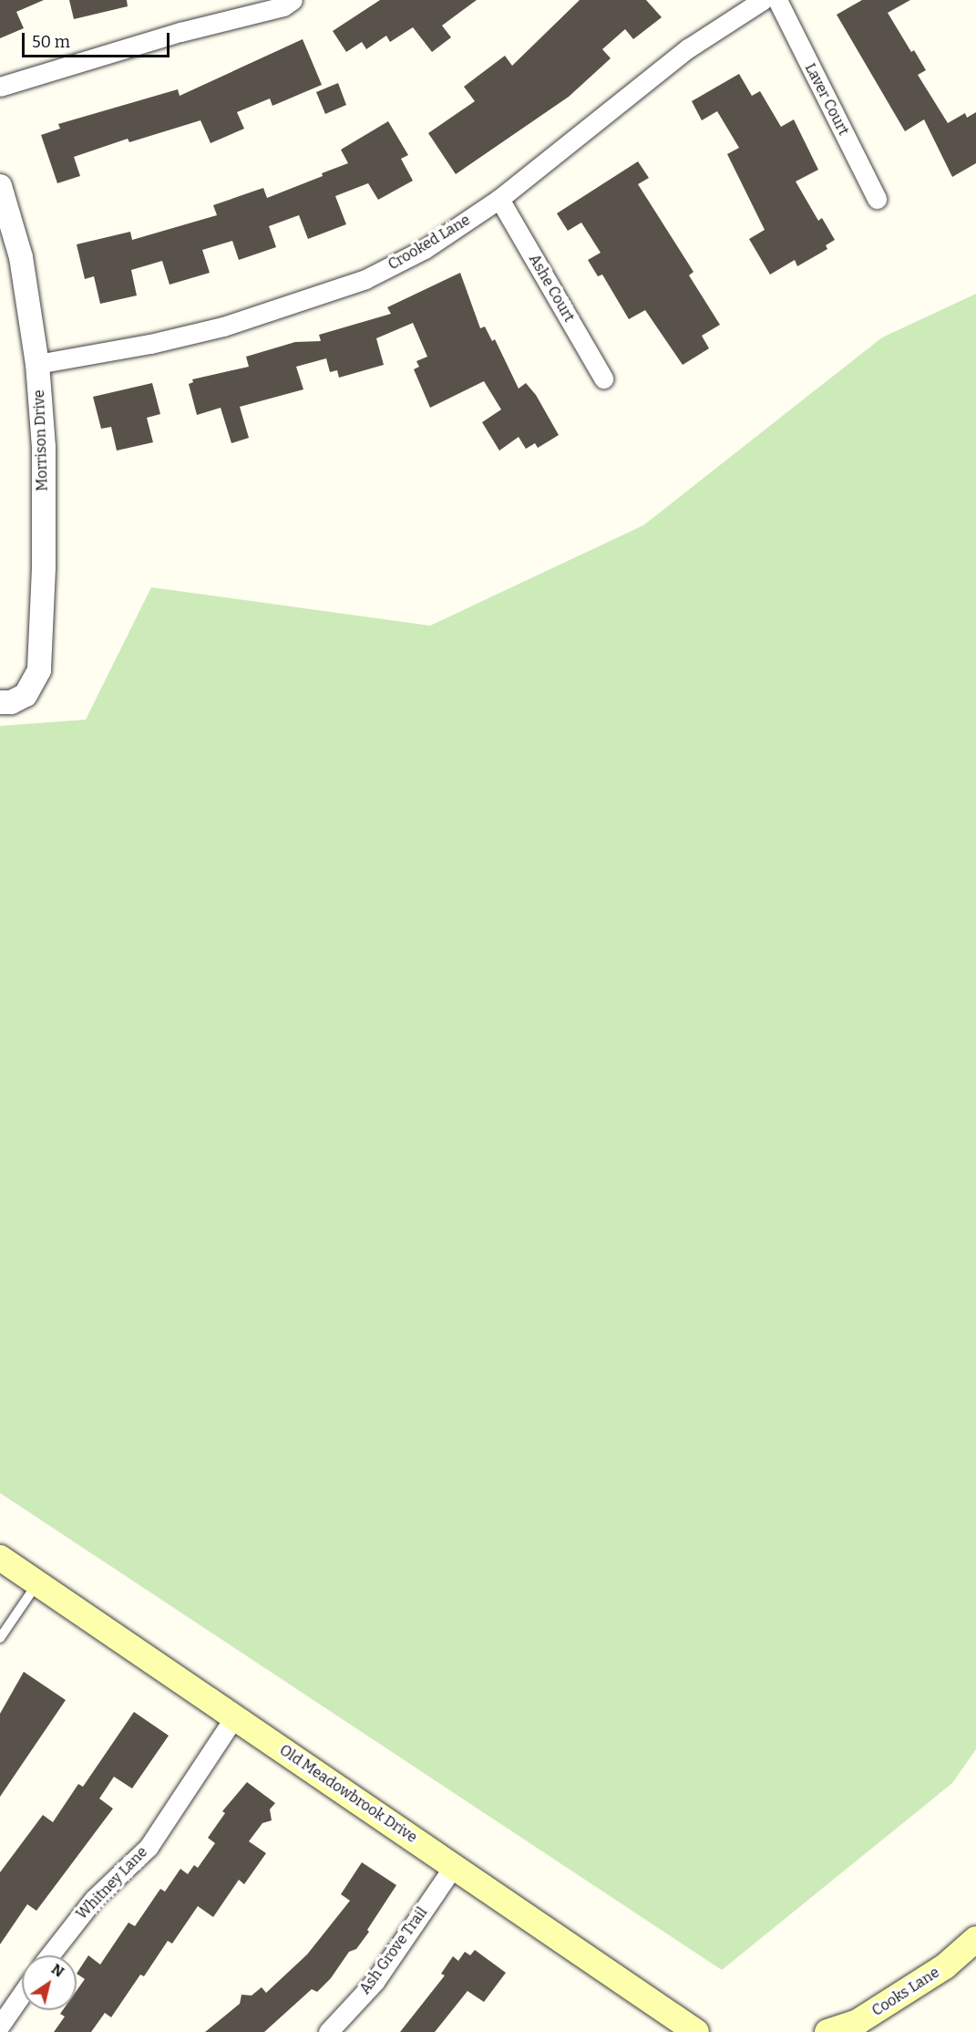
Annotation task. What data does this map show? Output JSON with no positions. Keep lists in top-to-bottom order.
{
  "streets": {
    "main road": ["Old Meadowbrook Drive", "Cooks Lane"],
    "street": [
      "Laver Court",
      "Crooked Lane",
      "Ashe Court",
      "Morrison Drive",
      "Whitney Lane",
      "Ash Grove Trail"
    ]
  },
  "crossings": [
    ["Crooked Lane", "Ashe Court"],
    ["Crooked Lane", "Morrison Drive"],
    ["Old Meadowbrook Drive", "Whitney Lane"],
    ["Old Meadowbrook Drive", "Ash Grove Trail"]
  ],
  "scale_bar": "50 m",
  "north": "top right"
}
